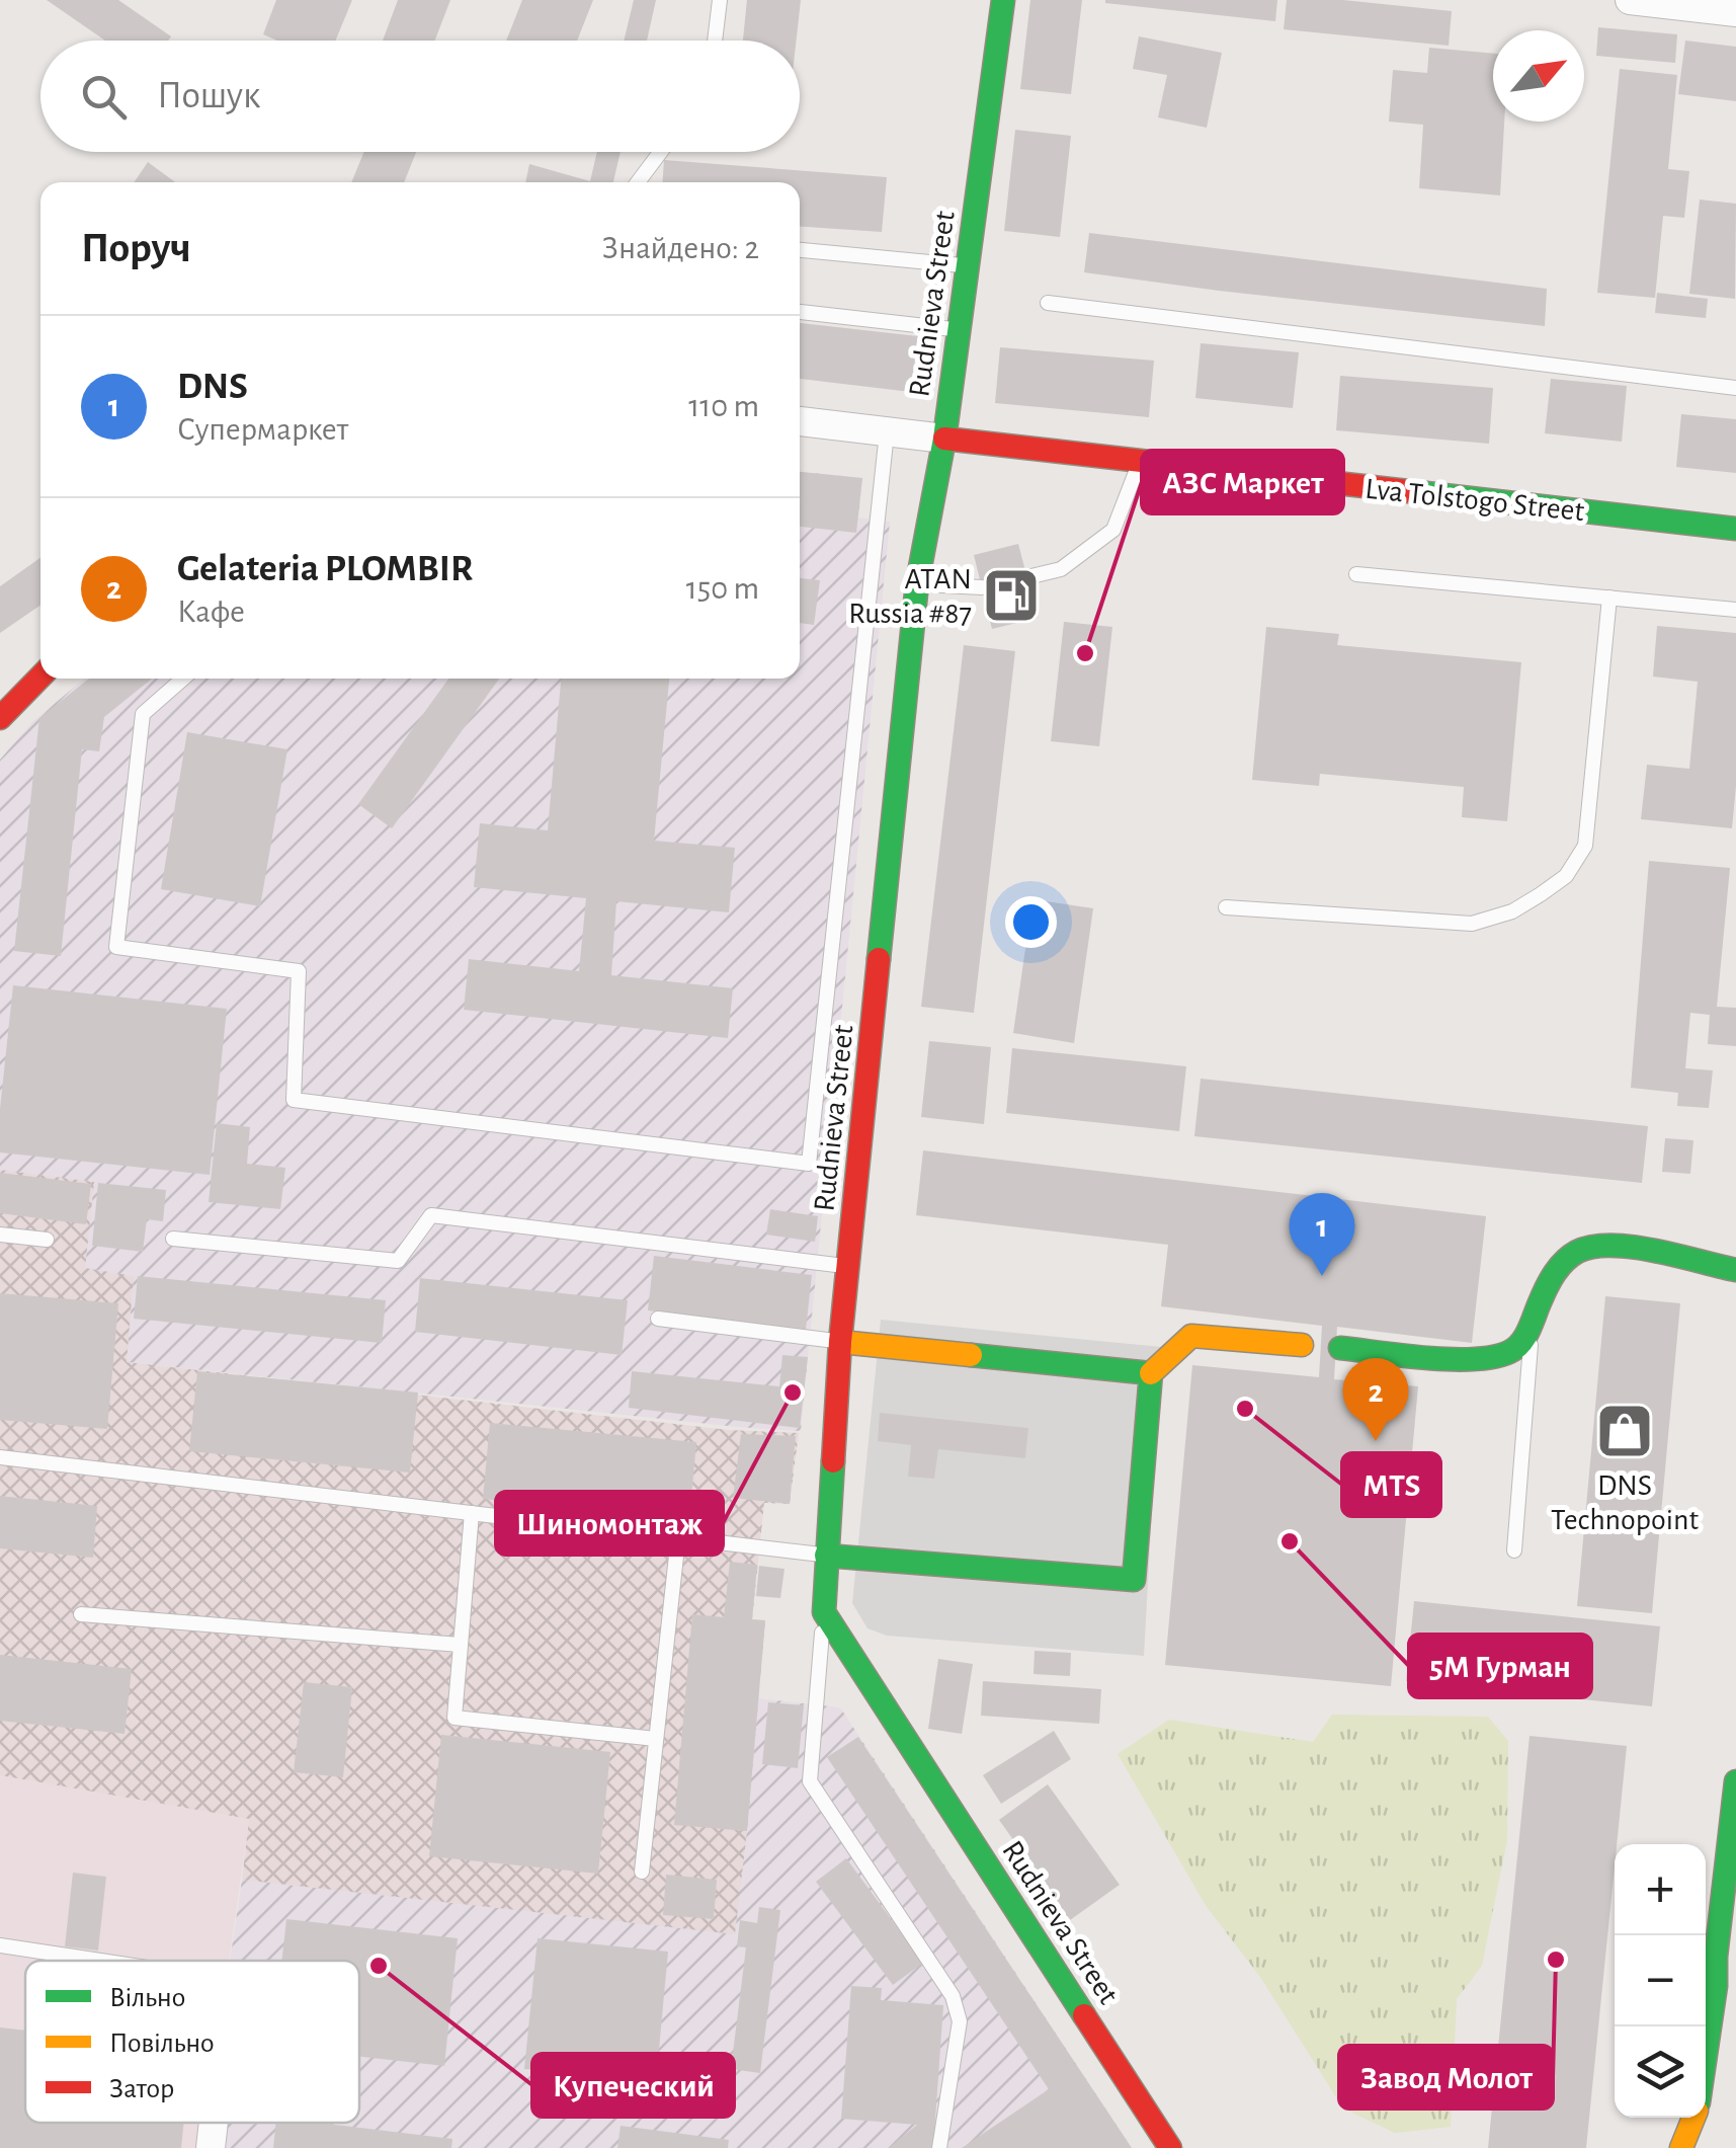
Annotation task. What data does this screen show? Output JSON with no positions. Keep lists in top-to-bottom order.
{
  "streets": {
    "main road": ["Rudnieva Street", "Lva Tolstogo Street"]
  },
  "crossings": [
    ["Rudnieva Street", "Lva Tolstogo Street"]
  ],
  "places": {
    "fuel station": ["ATAN Russia #87"],
    "other": [
      "АЗС Маркет",
      "Шиномонтаж",
      "MTS",
      "5М Гурман",
      "Завод Молот",
      "Купеческий"
    ],
    "shop": ["DNS Technopoint"]
  },
  "legend": ["Вільно", "Повільно", "Затор"],
  "north": "top right",
  "page": {
    "search": "Пошук",
    "heading": ["Поруч", "Знайдено: 2"],
    "list": [
      {
        "mark": "1",
        "name": "DNS",
        "note": "Супермаркет",
        "value": "110 m"
      },
      {
        "mark": "2",
        "name": "Gelateria PLOMBIR",
        "note": "Кафе",
        "value": "150 m"
      }
    ],
    "pins": ["1", "2"],
    "map_buttons": ["+", "−"]
  }
}
